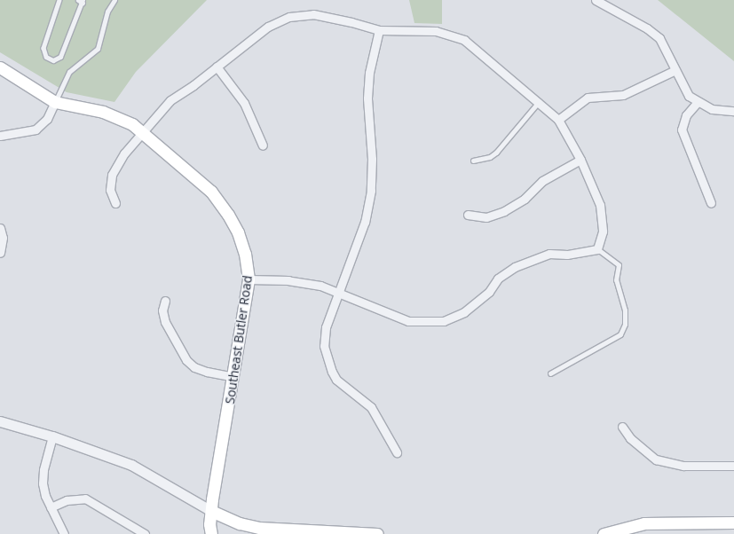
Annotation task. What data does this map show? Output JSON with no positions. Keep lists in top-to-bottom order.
{
  "streets": {
    "main road": ["Southeast Butler Road"]
  }
}
